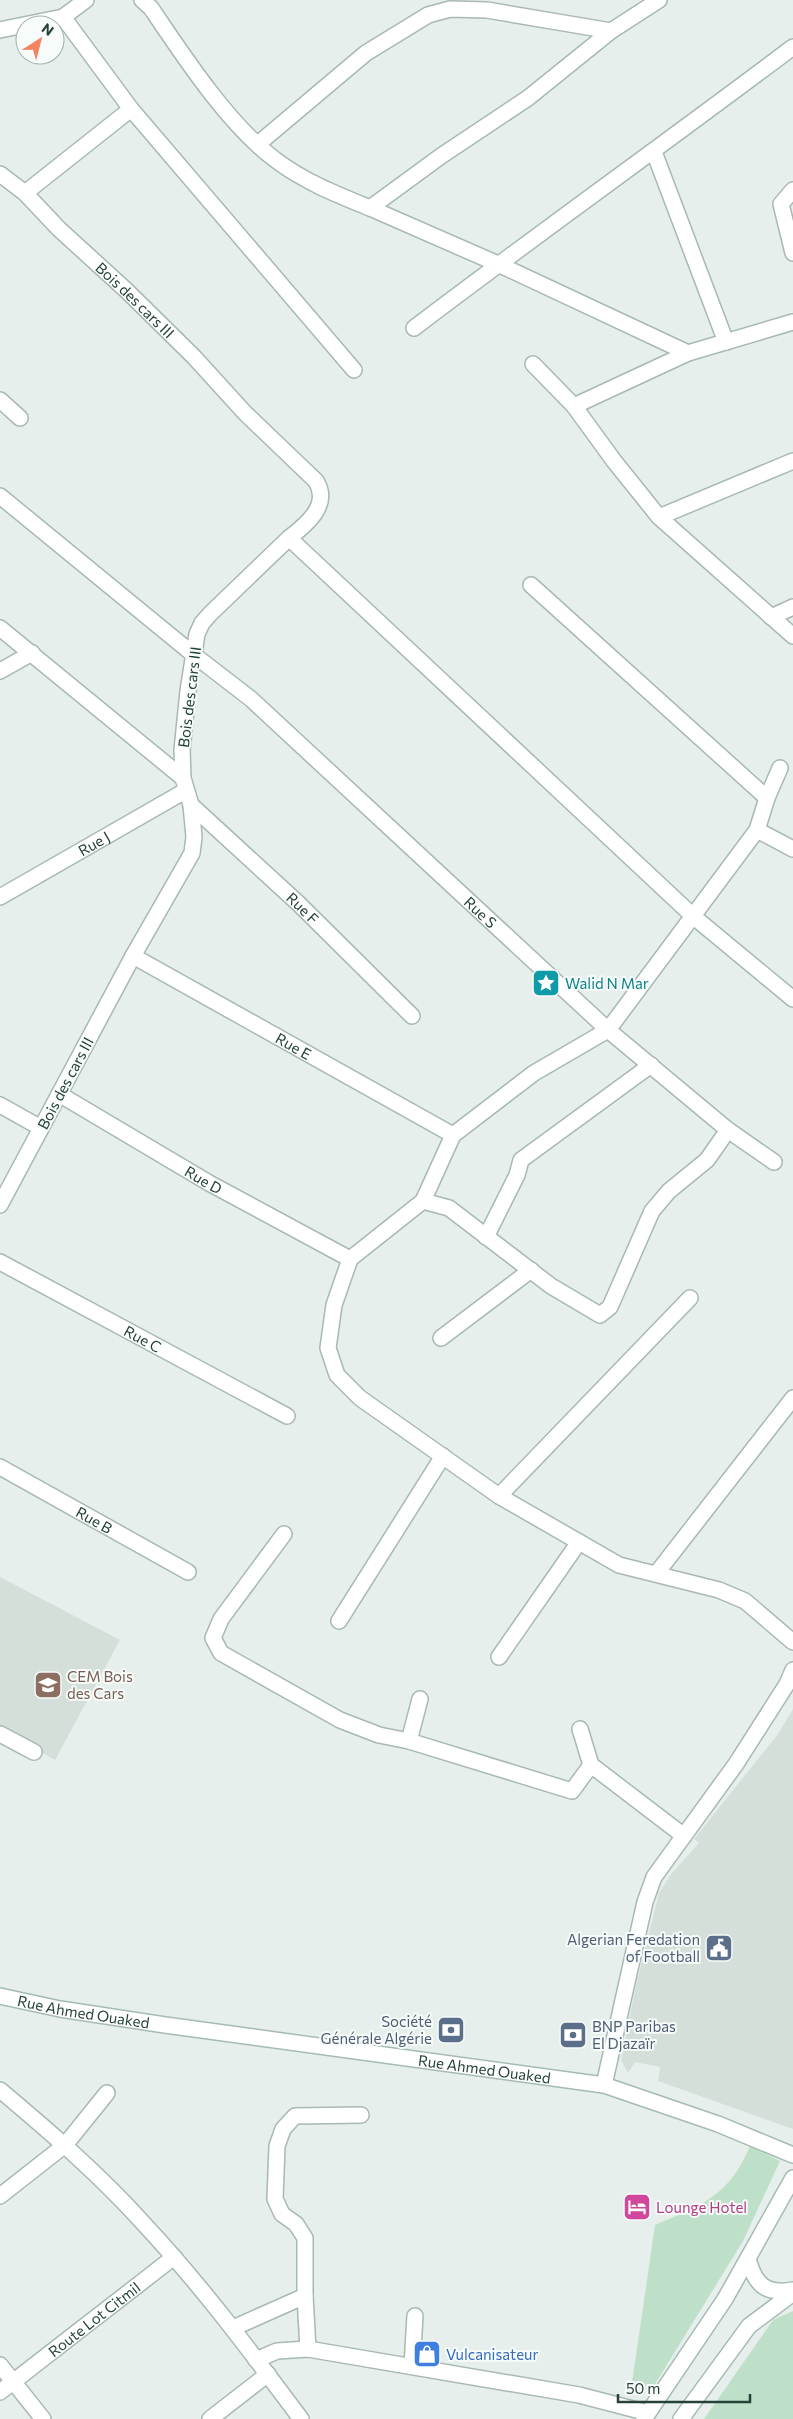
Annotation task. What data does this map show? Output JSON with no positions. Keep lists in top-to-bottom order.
{
  "streets": {
    "street": [
      "Bois des cars III",
      "Rue J",
      "Rue F",
      "Rue S",
      "Rue E",
      "Rue D",
      "Rue C",
      "Rue B",
      "Rue Ahmed Ouaked",
      "Route Lot Citmil"
    ]
  },
  "crossings": [
    ["Bois des cars III", "Rue J"],
    ["Bois des cars III", "Rue F"],
    ["Bois des cars III", "Rue S"],
    ["Bois des cars III", "Rue E"],
    ["Bois des cars III", "Rue D"]
  ],
  "places": {
    "place": ["Walid N Mar"],
    "school or university": ["CEM Bois des Cars"],
    "public building": ["Algerian Feredation of Football"],
    "bank": ["Société Générale Algérie", "BNP Paribas El Djazaïr"],
    "hotel": ["Lounge Hotel"],
    "shop": ["Vulcanisateur"]
  },
  "scale_bar": "50 m",
  "north": "top right"
}
